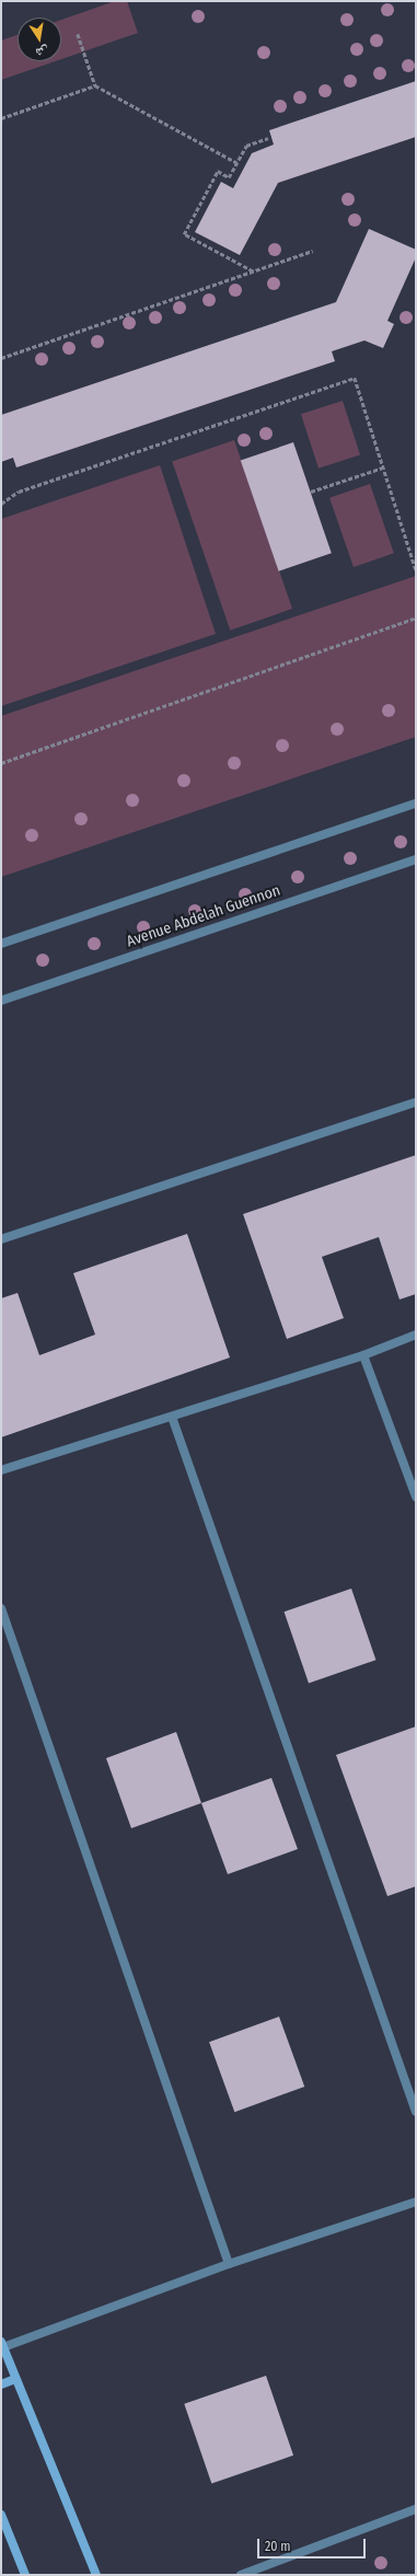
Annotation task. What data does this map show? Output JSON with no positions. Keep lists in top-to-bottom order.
{
  "streets": {
    "street": ["Avenue Abdelah Guennon"]
  },
  "scale_bar": "20 m",
  "north": "bottom"
}
